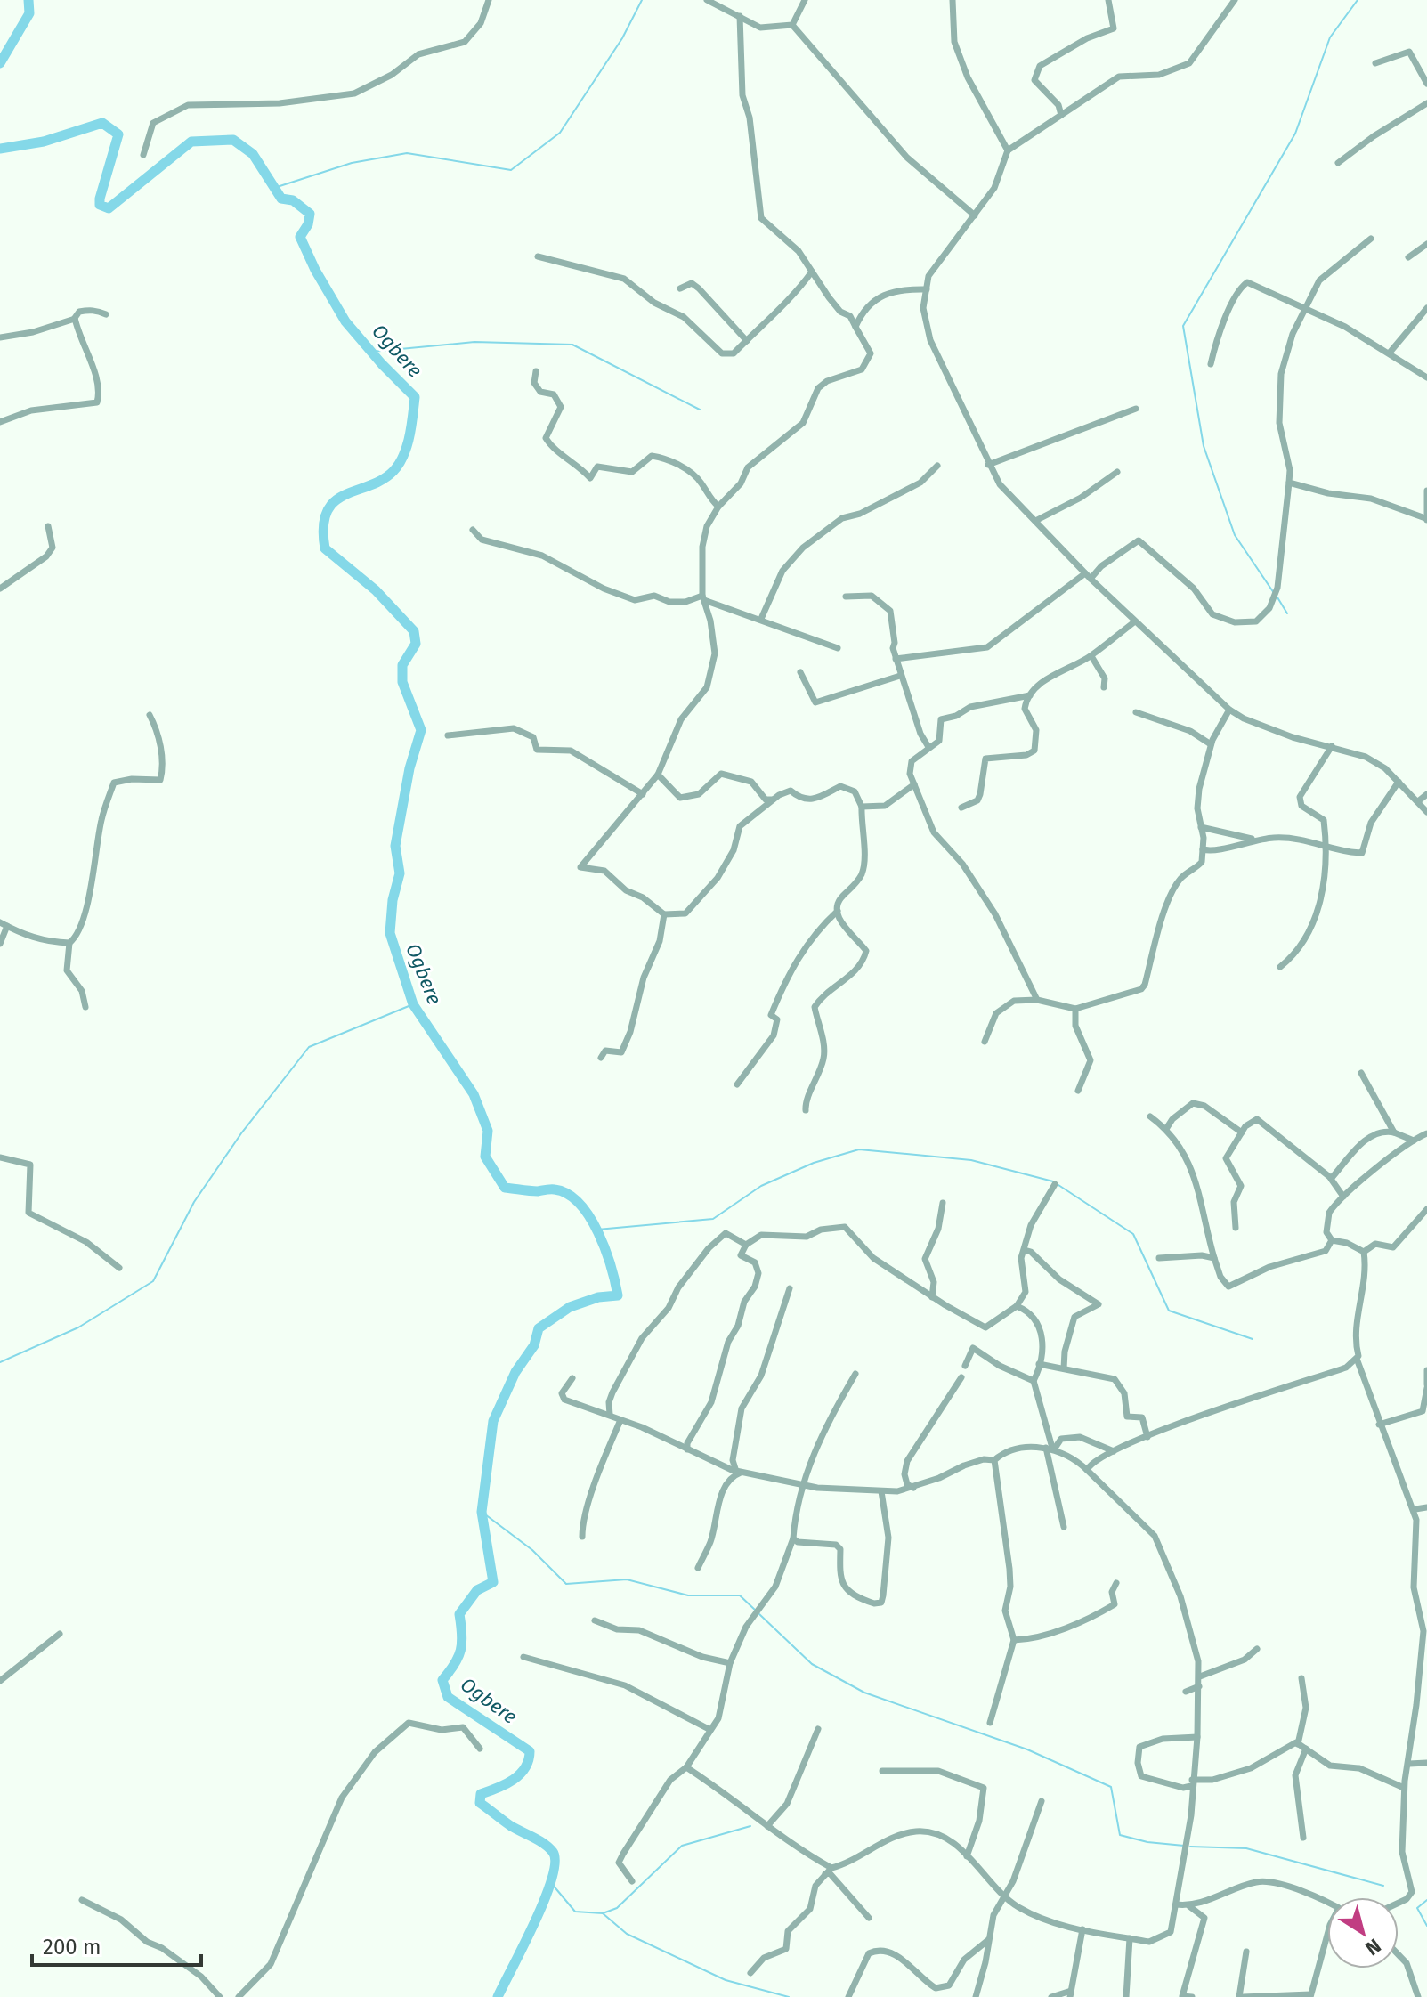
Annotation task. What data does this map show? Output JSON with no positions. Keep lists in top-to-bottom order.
{
  "water": ["Ogbere"],
  "scale_bar": "200 m",
  "north": "bottom right"
}
